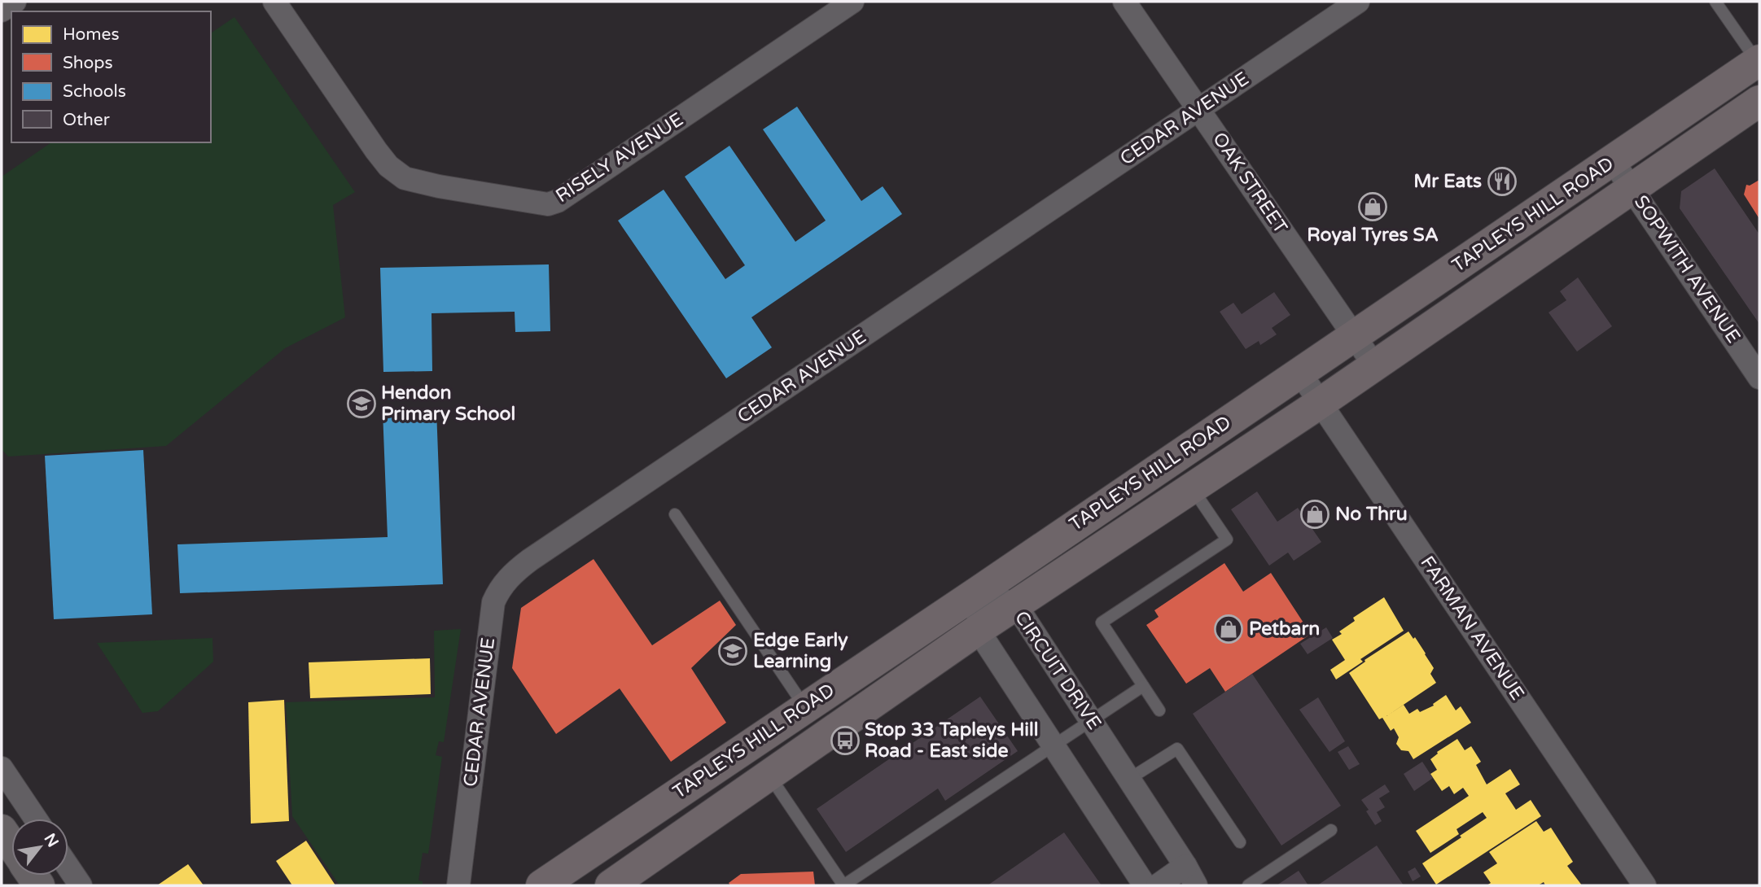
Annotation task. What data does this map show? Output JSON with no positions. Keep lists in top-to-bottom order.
{
  "streets": {
    "main road": ["TAPLEYS HILL ROAD"],
    "street": [
      "CEDAR AVENUE",
      "RISELY AVENUE",
      "OAK STREET",
      "SOPWITH AVENUE",
      "FARMAN AVENUE",
      "CIRCUIT DRIVE"
    ]
  },
  "crossings": [
    ["CEDAR AVENUE", "OAK STREET"],
    ["OAK STREET", "TAPLEYS HILL ROAD"],
    ["TAPLEYS HILL ROAD", "SOPWITH AVENUE"],
    ["TAPLEYS HILL ROAD", "FARMAN AVENUE"],
    ["TAPLEYS HILL ROAD", "CIRCUIT DRIVE"]
  ],
  "places": {
    "restaurant": ["Mr Eats"],
    "shop": ["Royal Tyres SA", "No Thru", "Petbarn"],
    "school or university": ["Hendon Primary School", "Edge Early Learning"],
    "bus stop": ["Stop 33 Tapleys Hill Road - East side"]
  },
  "legend": [
    "Homes",
    "Shops",
    "Schools",
    "Other"
  ],
  "north": "top right"
}
